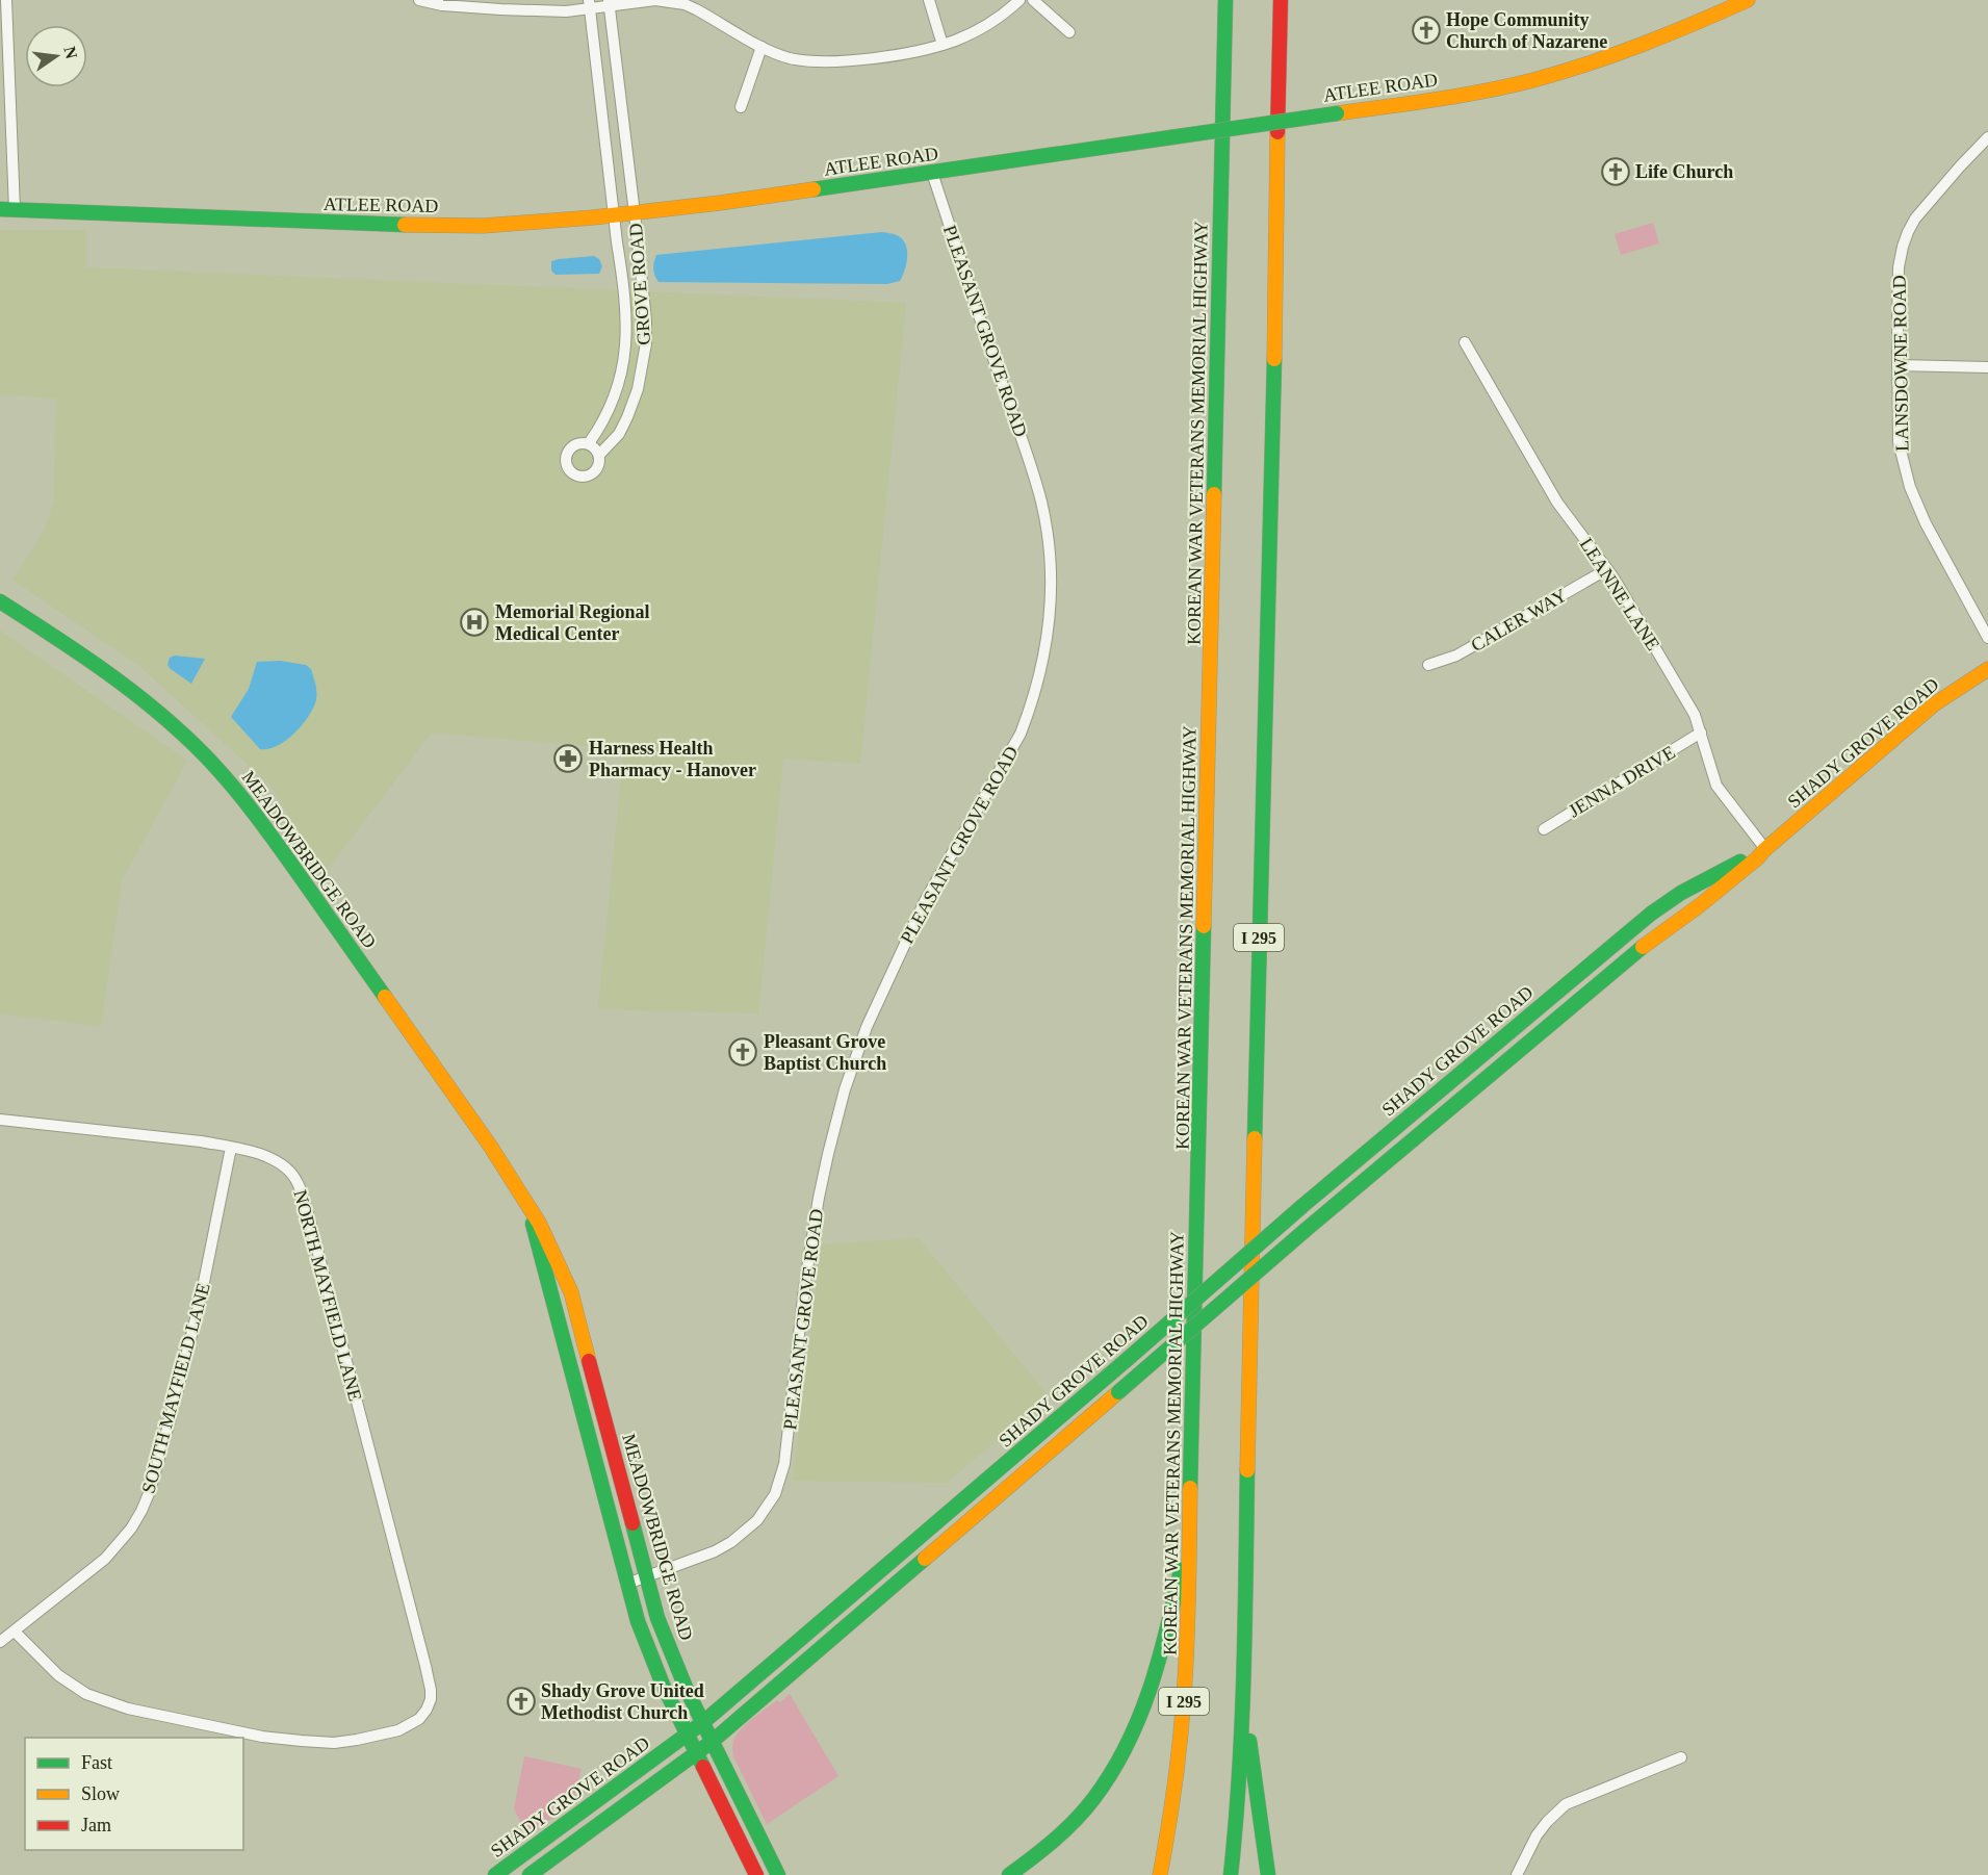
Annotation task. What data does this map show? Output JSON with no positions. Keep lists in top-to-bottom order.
{
  "streets": {
    "main road": [
      "ATLEE ROAD",
      "KOREAN WAR VETERANS MEMORIAL HIGHWAY",
      "SHADY GROVE ROAD",
      "MEADOWBRIDGE ROAD",
      "I 295"
    ],
    "street": [
      "GROVE ROAD",
      "PLEASANT GROVE ROAD",
      "LANSDOWNE ROAD",
      "LEANNE LANE",
      "CALER WAY",
      "JENNA DRIVE",
      "NORTH MAYFIELD LANE",
      "SOUTH MAYFIELD LANE"
    ]
  },
  "crossings": [
    ["ATLEE ROAD", "GROVE ROAD"],
    ["ATLEE ROAD", "PLEASANT GROVE ROAD"],
    ["PLEASANT GROVE ROAD", "MEADOWBRIDGE ROAD"],
    ["LEANNE LANE", "CALER WAY"],
    ["LEANNE LANE", "SHADY GROVE ROAD"],
    ["LEANNE LANE", "JENNA DRIVE"],
    ["SHADY GROVE ROAD", "MEADOWBRIDGE ROAD"],
    ["NORTH MAYFIELD LANE", "SOUTH MAYFIELD LANE"]
  ],
  "places": {
    "church": [
      "Hope Community Church of Nazarene",
      "Life Church",
      "Pleasant Grove Baptist Church",
      "Shady Grove United Methodist Church"
    ],
    "hospital": ["Memorial Regional Medical Center"],
    "pharmacy": ["Harness Health Pharmacy - Hanover"]
  },
  "legend": ["Fast", "Slow", "Jam"],
  "north": "right"
}
